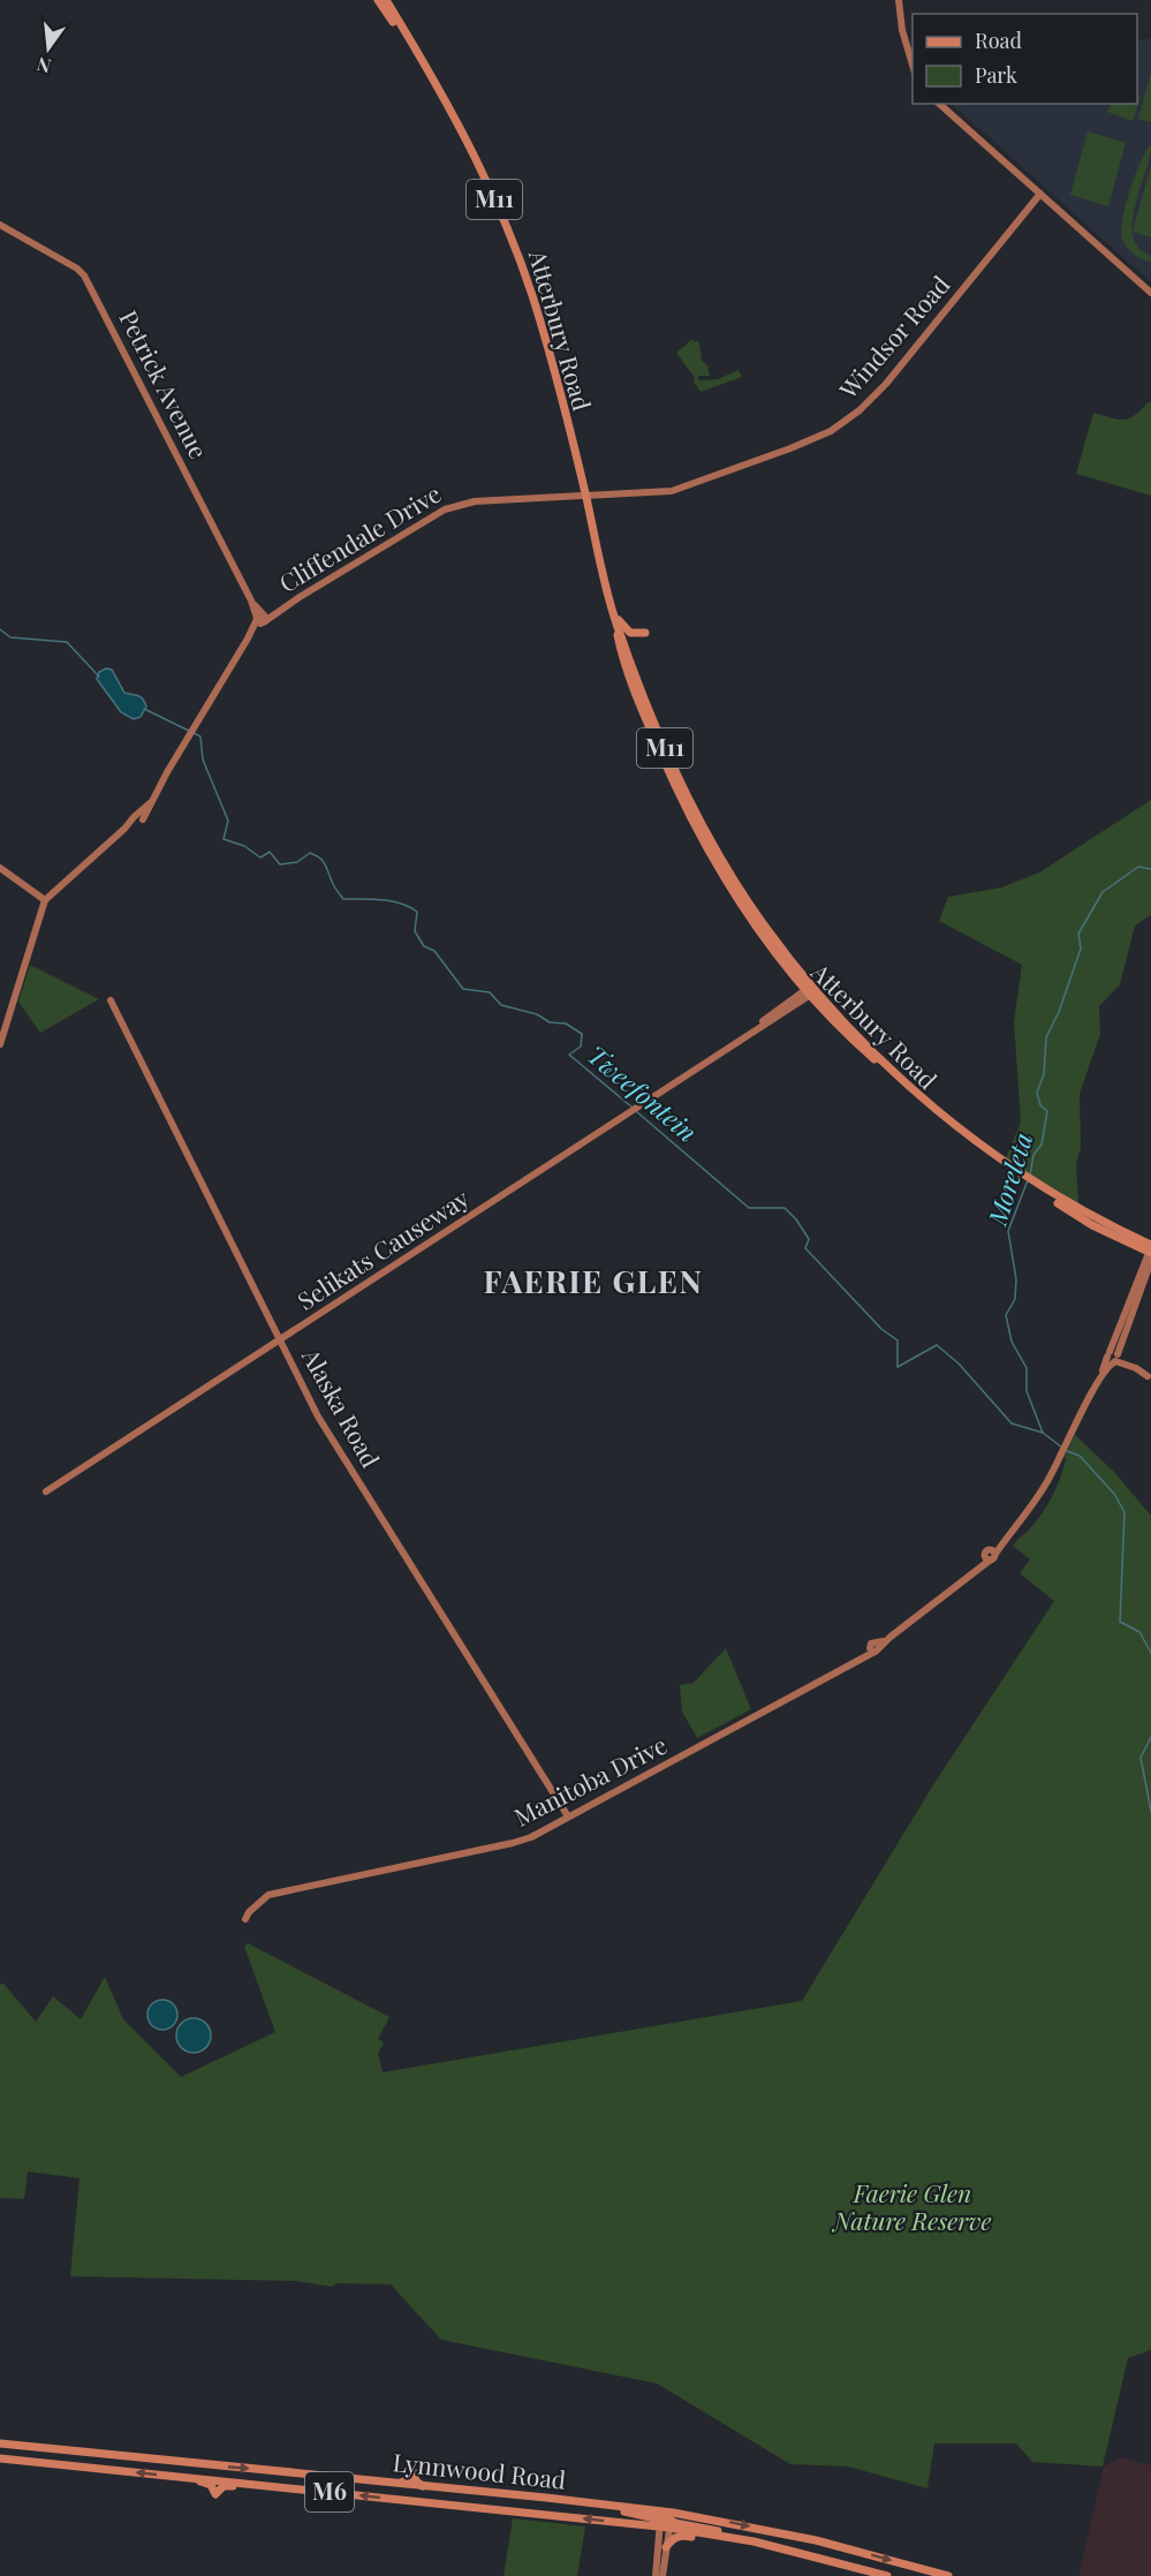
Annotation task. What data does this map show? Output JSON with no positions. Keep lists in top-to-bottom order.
{
  "streets": {
    "main road": [
      "M11",
      "Atterbury Road",
      "Lynnwood Road",
      "M6"
    ],
    "street": [
      "Windsor Road",
      "Petrick Avenue",
      "Cliffendale Drive",
      "Selikats Causeway",
      "Alaska Road",
      "Manitoba Drive"
    ]
  },
  "crossings": [
    ["Atterbury Road", "Windsor Road"],
    ["Atterbury Road", "Cliffendale Drive"],
    ["Atterbury Road", "Selikats Causeway"],
    ["Atterbury Road", "Manitoba Drive"],
    ["Windsor Road", "Cliffendale Drive"],
    ["Petrick Avenue", "Cliffendale Drive"],
    ["Selikats Causeway", "Alaska Road"],
    ["Alaska Road", "Manitoba Drive"]
  ],
  "districts": ["FAERIE GLEN"],
  "water": ["Tweefontein", "Moreleta"],
  "parks": ["Faerie Glen Nature Reserve"],
  "legend": ["Road", "Park"],
  "north": "bottom"
}
